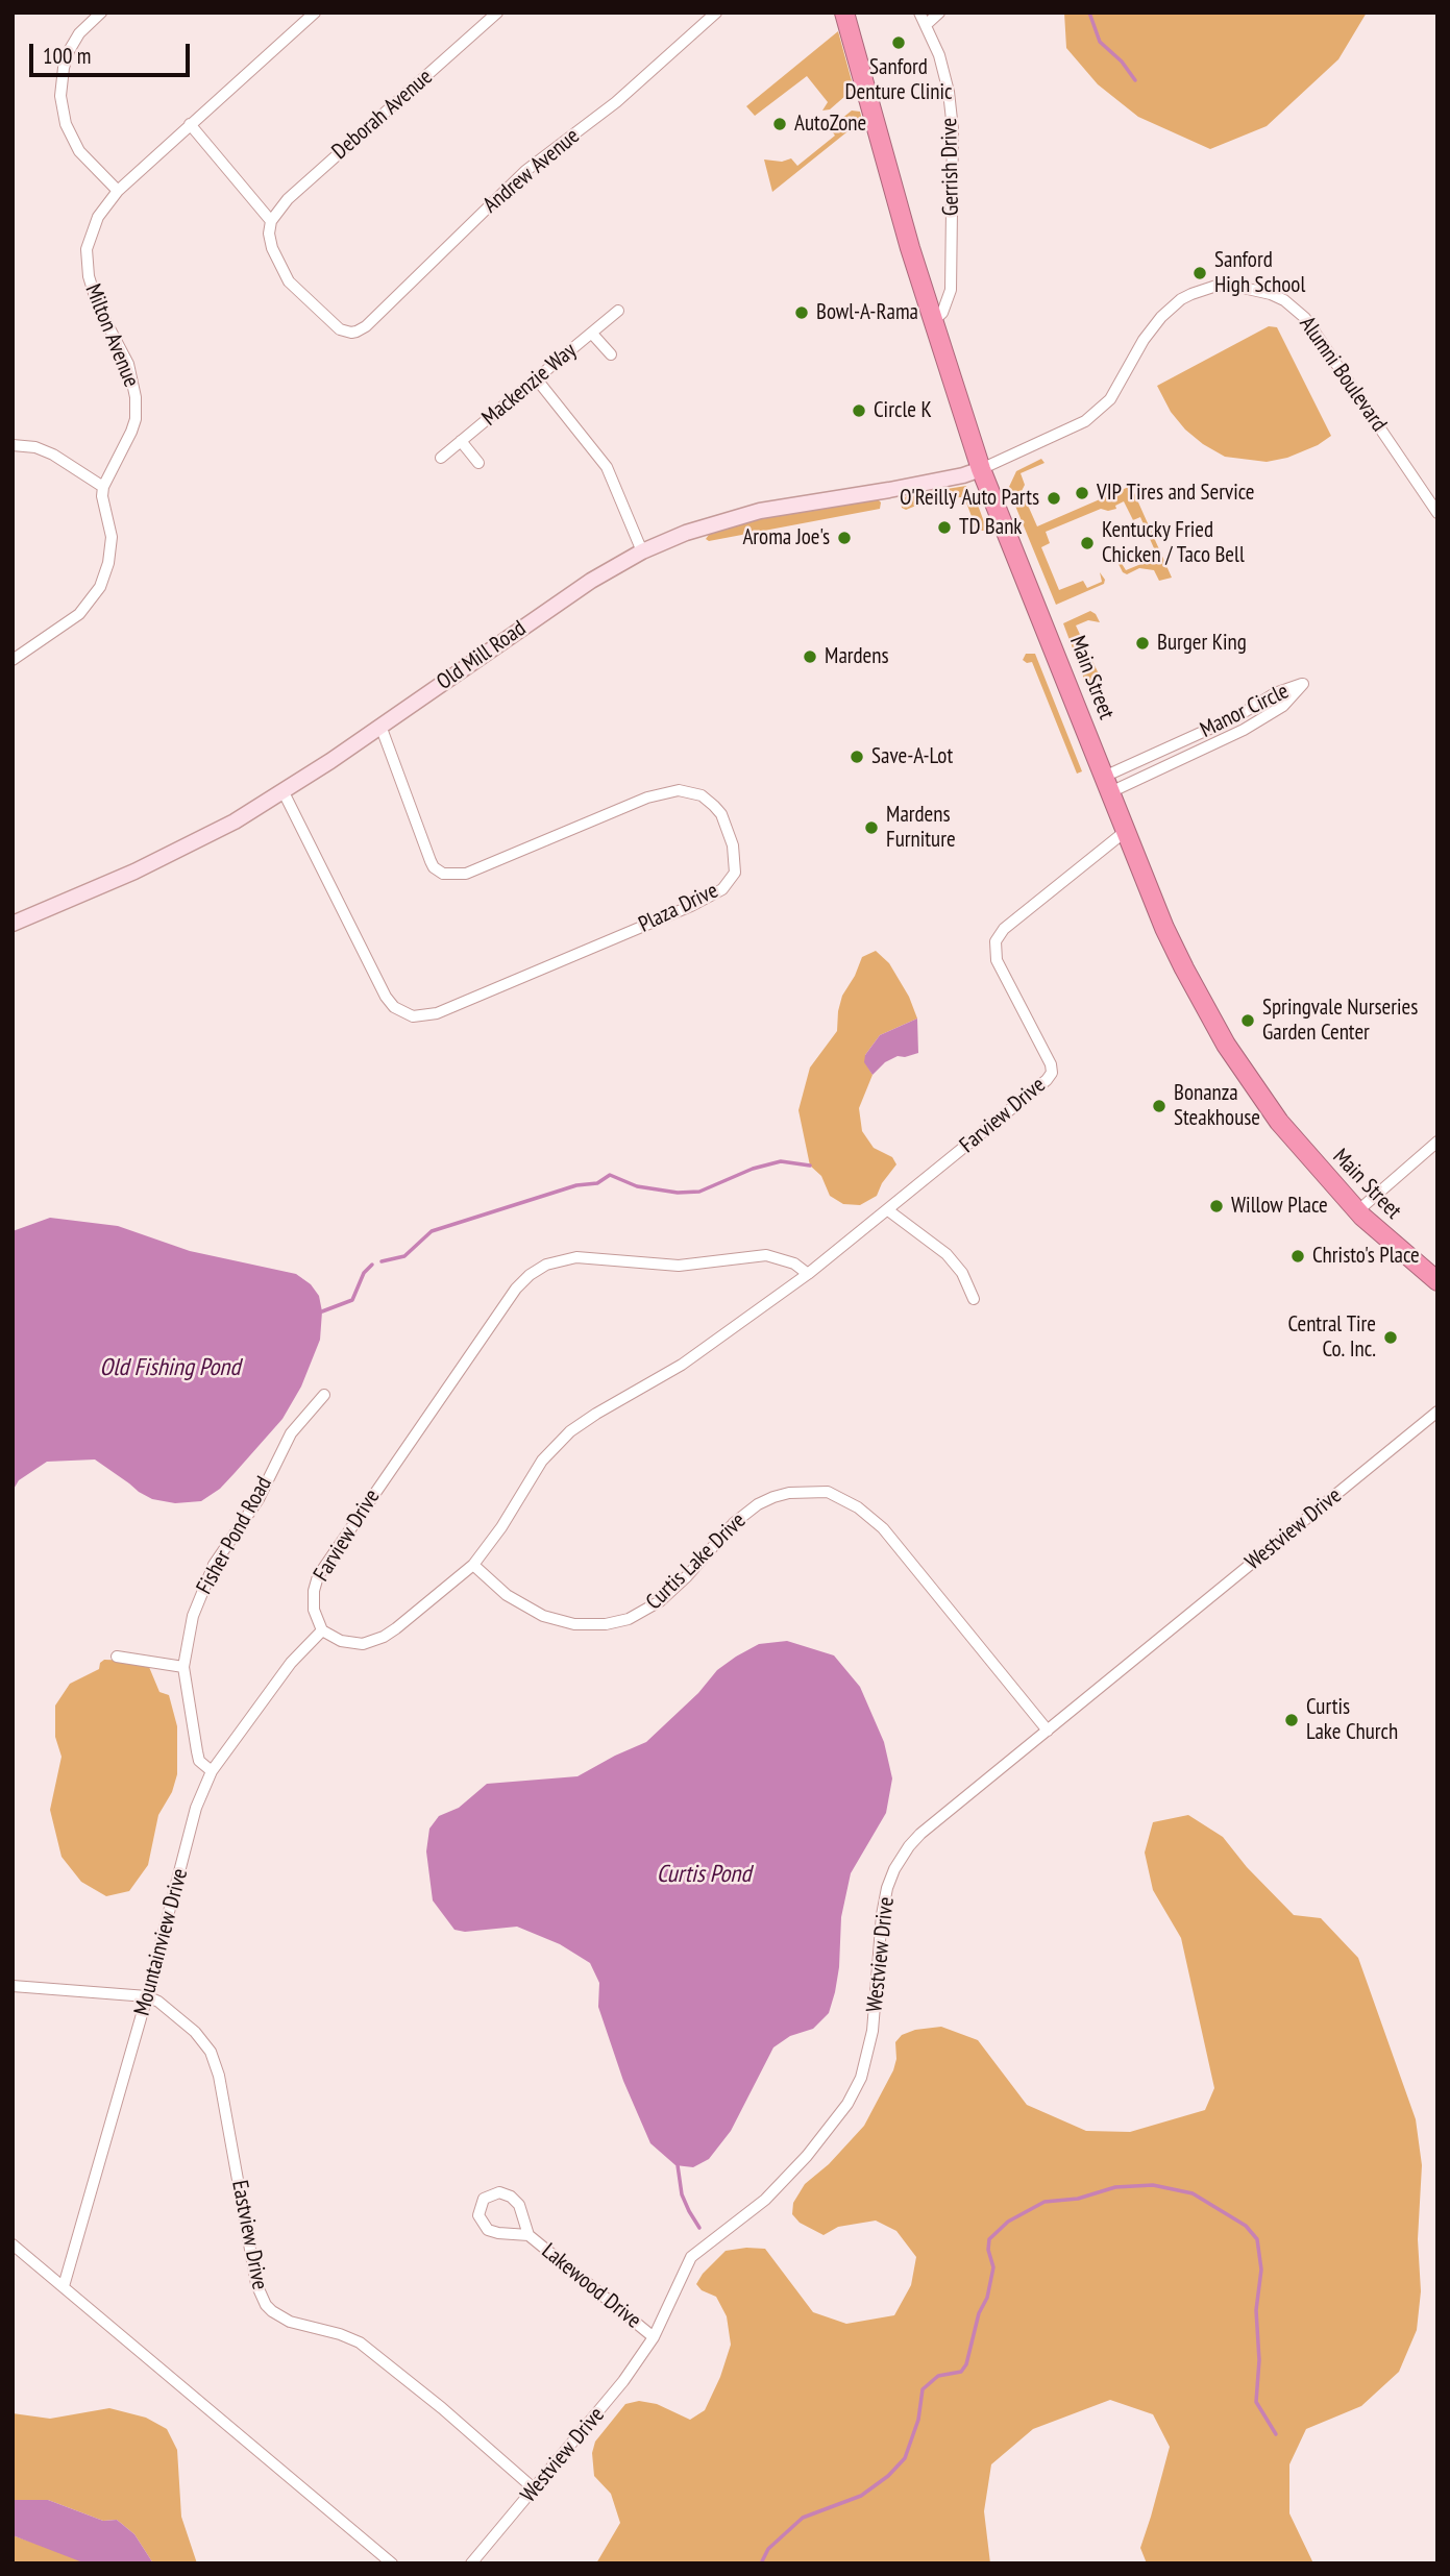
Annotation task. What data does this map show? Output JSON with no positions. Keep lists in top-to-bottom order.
{
  "streets": {
    "highway": ["Main Street"],
    "street": [
      "Deborah Avenue",
      "Gerrish Drive",
      "Andrew Avenue",
      "Milton Avenue",
      "Alumni Boulevard",
      "Mackenzie Way",
      "Old Mill Road",
      "Manor Circle",
      "Plaza Drive",
      "Farview Drive",
      "Westview Drive",
      "Fisher Pond Road",
      "Curtis Lake Drive",
      "Mountainview Drive",
      "Eastview Drive",
      "Lakewood Drive"
    ]
  },
  "crossings": [
    ["Deborah Avenue", "Andrew Avenue"],
    ["Gerrish Drive", "Main Street"],
    ["Alumni Boulevard", "Old Mill Road"],
    ["Alumni Boulevard", "Main Street"],
    ["Old Mill Road", "Main Street"],
    ["Old Mill Road", "Plaza Drive"],
    ["Main Street", "Manor Circle"],
    ["Main Street", "Farview Drive"],
    ["Farview Drive", "Curtis Lake Drive"],
    ["Farview Drive", "Mountainview Drive"],
    ["Westview Drive", "Curtis Lake Drive"],
    ["Westview Drive", "Eastview Drive"],
    ["Westview Drive", "Lakewood Drive"],
    ["Fisher Pond Road", "Mountainview Drive"],
    ["Mountainview Drive", "Eastview Drive"]
  ],
  "water": ["Old Fishing Pond", "Curtis Pond"],
  "places": [
    "Sanford Denture Clinic",
    "AutoZone",
    "Sanford High School",
    "Bowl-A-Rama",
    "Circle K",
    "VIP Tires and Service",
    "O'Reilly Auto Parts",
    "TD Bank",
    "Aroma Joe's",
    "Kentucky Fried Chicken / Taco Bell",
    "Burger King",
    "Mardens",
    "Save-A-Lot",
    "Mardens Furniture",
    "Springvale Nurseries Garden Center",
    "Bonanza Steakhouse",
    "Willow Place",
    "Christo's Place",
    "Central Tire Co. Inc.",
    "Curtis Lake Church"
  ],
  "scale_bar": "100 m"
}
